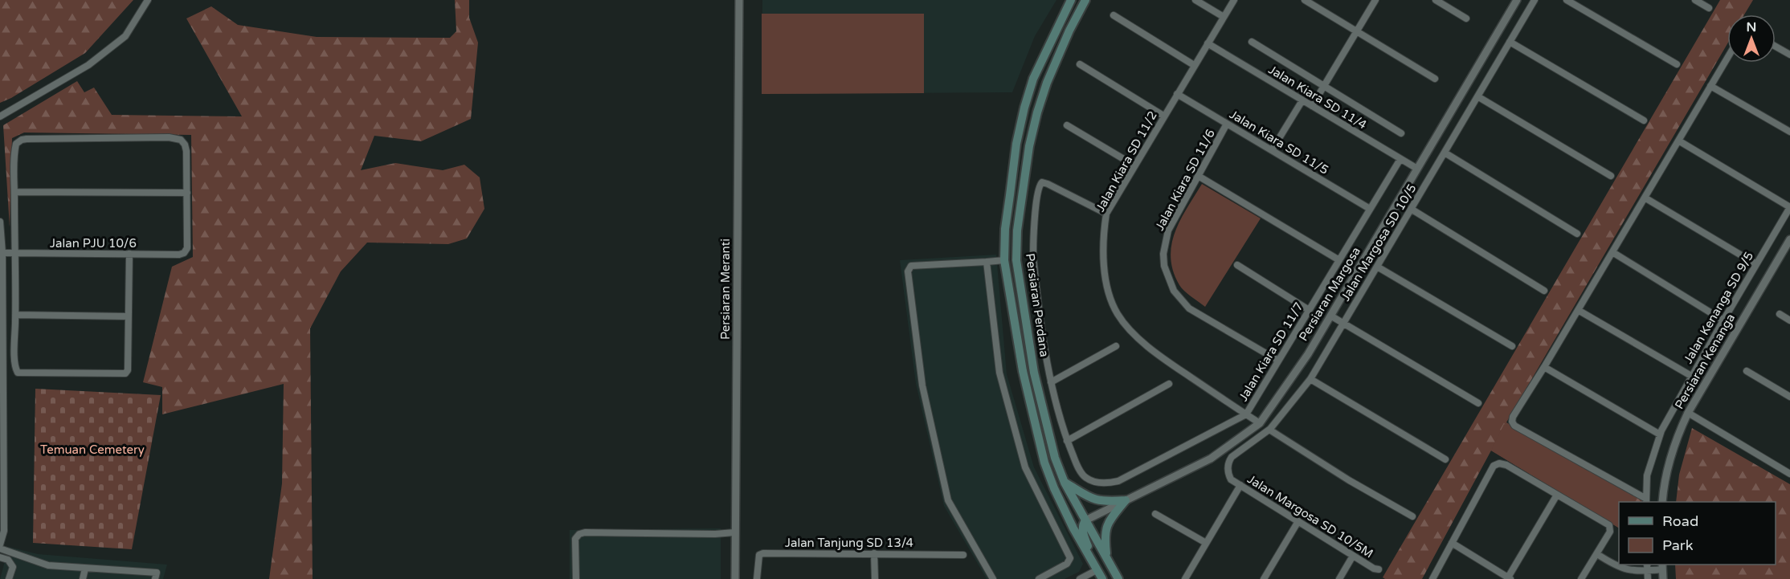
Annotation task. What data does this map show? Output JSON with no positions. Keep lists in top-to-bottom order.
{
  "streets": {
    "main road": ["Persiaran Perdana"],
    "street": [
      "Jalan Kiara SD 11/4",
      "Jalan Kiara SD 11/5",
      "Jalan Kiara SD 11/2",
      "Jalan Kiara SD 11/6",
      "Jalan Margosa SD 10/5",
      "Jalan PJU 10/6",
      "Persiaran Meranti",
      "Persiaran Margosa",
      "Jalan Kenanga SD 9/5",
      "Jalan Kiara SD 11/7",
      "Persiaran Kenanga",
      "Jalan Margosa SD 10/5M",
      "Jalan Tanjung SD 13/4"
    ]
  },
  "crossings": [
    ["Jalan Kiara SD 11/4", "Jalan Kiara SD 11/2"],
    ["Jalan Kiara SD 11/4", "Persiaran Margosa"],
    ["Jalan Kiara SD 11/4", "Jalan Kiara SD 11/7"],
    ["Jalan Kiara SD 11/5", "Jalan Kiara SD 11/2"],
    ["Jalan Kiara SD 11/5", "Jalan Kiara SD 11/6"],
    ["Jalan Kiara SD 11/5", "Jalan Kiara SD 11/7"],
    ["Jalan Kiara SD 11/2", "Persiaran Margosa"],
    ["Jalan Kiara SD 11/2", "Jalan Kiara SD 11/7"],
    ["Jalan Kiara SD 11/6", "Jalan Kiara SD 11/7"],
    ["Jalan Margosa SD 10/5", "Jalan Margosa SD 10/5M"],
    ["Persiaran Margosa", "Persiaran Perdana"]
  ],
  "parks": ["Temuan Cemetery"],
  "legend": ["Road", "Park"],
  "north": "top"
}
